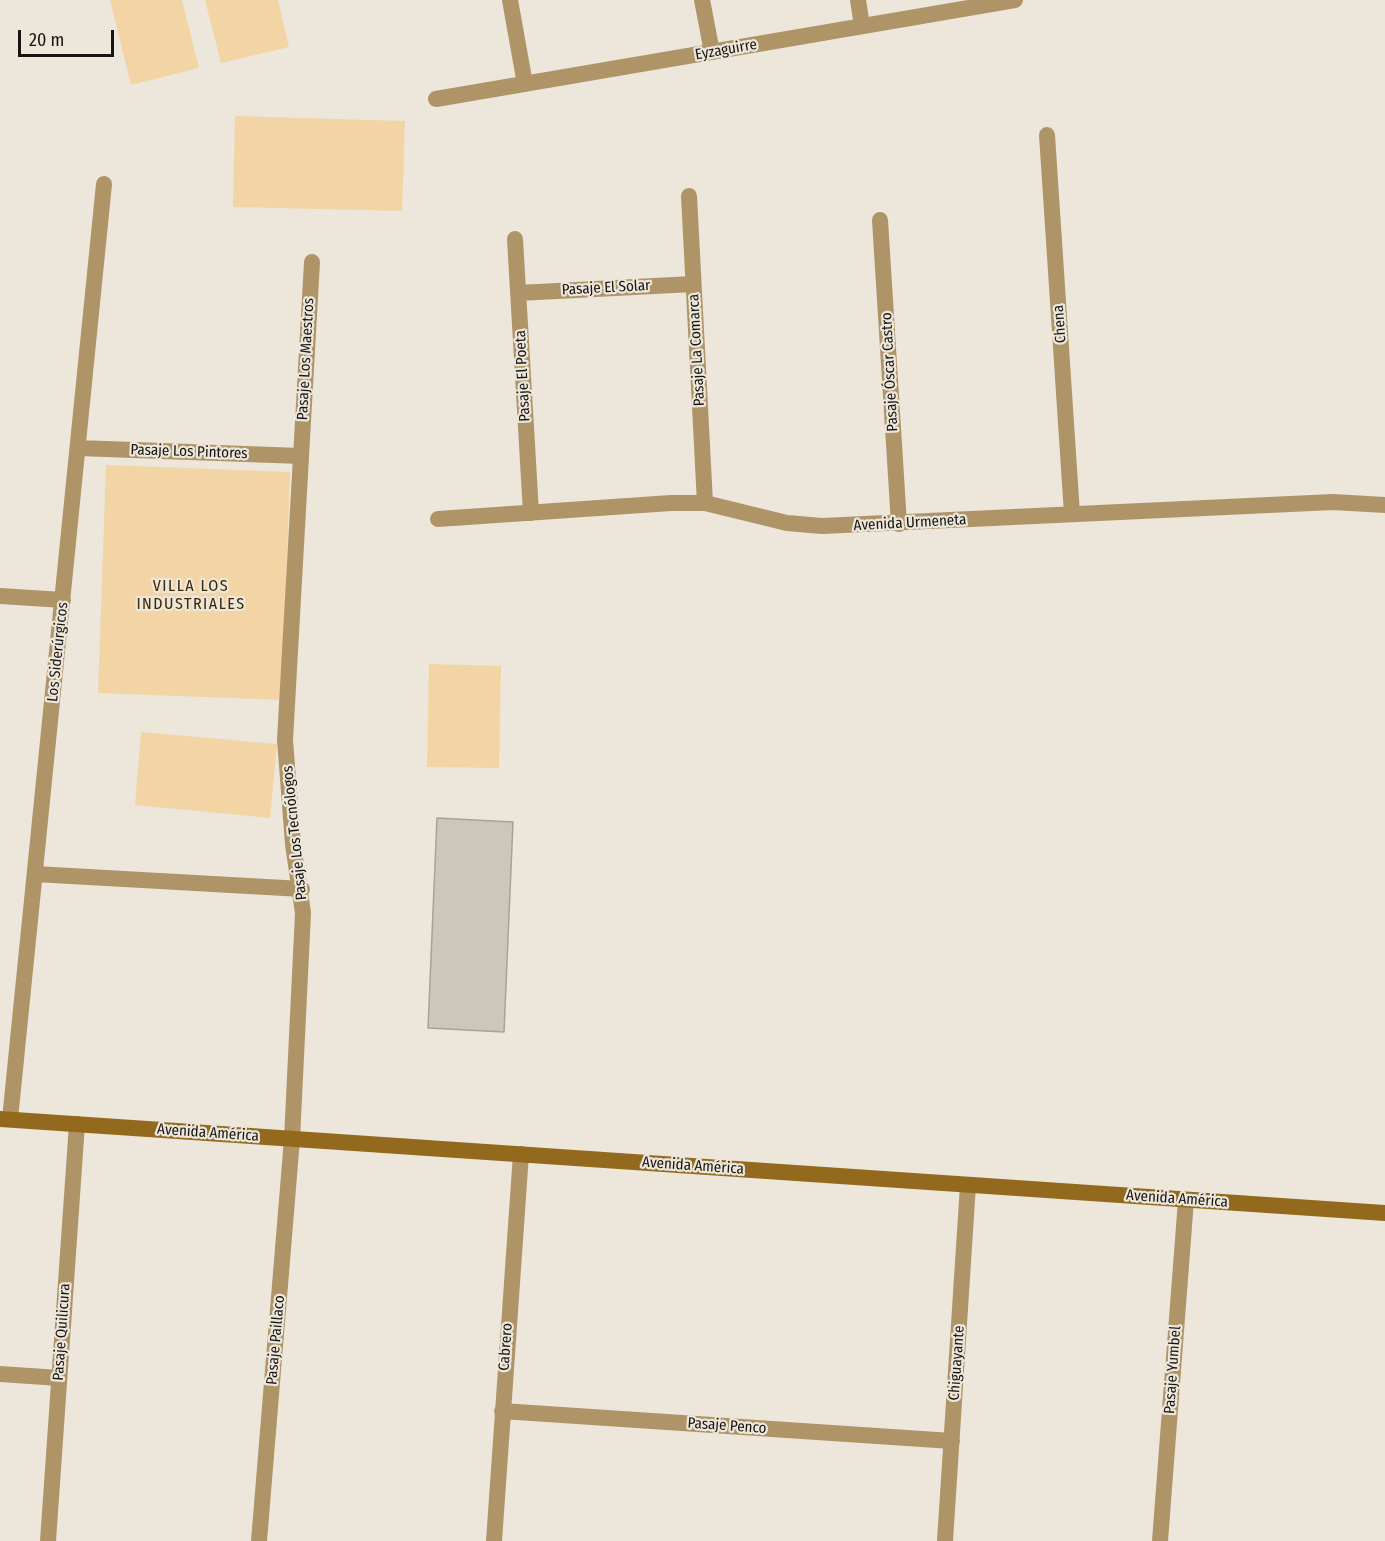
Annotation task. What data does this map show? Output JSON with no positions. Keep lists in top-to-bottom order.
{
  "streets": {
    "main road": ["Avenida América"],
    "street": [
      "Eyzaguirre",
      "Pasaje El Solar",
      "Chena",
      "Pasaje La Comarca",
      "Pasaje Los Maestros",
      "Pasaje Óscar Castro",
      "Pasaje El Poeta",
      "Pasaje Los Pintores",
      "Avenida Urmeneta",
      "Los Siderúrgicos",
      "Pasaje Los Tecnólogos",
      "Pasaje Quilicura",
      "Pasaje Paillaco",
      "Cabrero",
      "Chiguayante",
      "Pasaje Yumbel",
      "Pasaje Penco"
    ]
  },
  "crossings": [
    ["Pasaje El Solar", "Pasaje La Comarca"],
    ["Pasaje El Solar", "Pasaje El Poeta"],
    ["Chena", "Avenida Urmeneta"],
    ["Pasaje La Comarca", "Avenida Urmeneta"],
    ["Pasaje Los Maestros", "Pasaje Los Pintores"],
    ["Pasaje Los Maestros", "Pasaje Los Tecnólogos"],
    ["Pasaje Óscar Castro", "Avenida Urmeneta"],
    ["Pasaje El Poeta", "Avenida Urmeneta"],
    ["Pasaje Los Pintores", "Los Siderúrgicos"],
    ["Pasaje Los Pintores", "Pasaje Los Tecnólogos"],
    ["Los Siderúrgicos", "Avenida América"],
    ["Pasaje Los Tecnólogos", "Avenida América"],
    ["Pasaje Los Tecnólogos", "Pasaje Paillaco"],
    ["Avenida América", "Pasaje Quilicura"],
    ["Avenida América", "Pasaje Paillaco"],
    ["Avenida América", "Cabrero"],
    ["Avenida América", "Chiguayante"],
    ["Avenida América", "Pasaje Yumbel"],
    ["Cabrero", "Pasaje Penco"],
    ["Chiguayante", "Pasaje Penco"]
  ],
  "districts": ["VILLA LOS INDUSTRIALES"],
  "scale_bar": "20 m"
}
